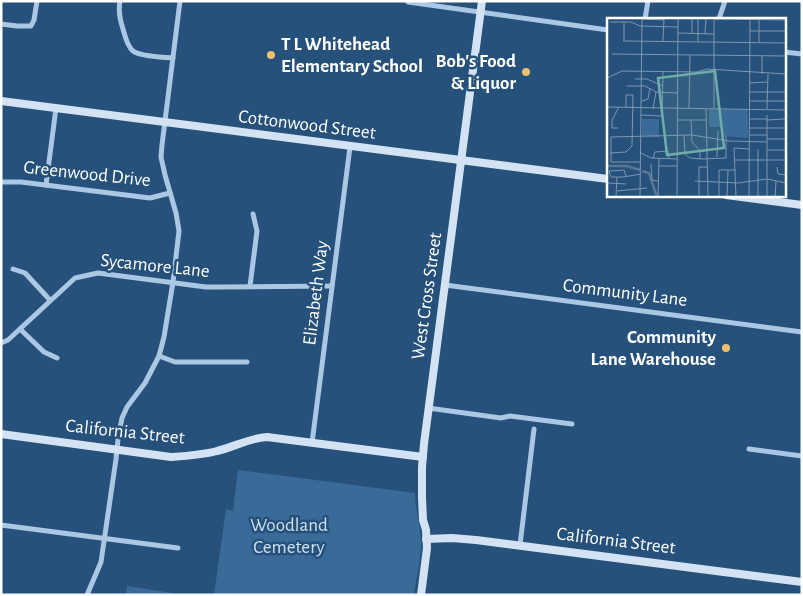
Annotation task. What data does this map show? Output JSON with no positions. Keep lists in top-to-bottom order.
{
  "streets": {
    "street": [
      "Cottonwood Street",
      "Greenwood Drive",
      "Sycamore Lane",
      "Elizabeth Way",
      "Community Lane",
      "West Cross Street",
      "California Street"
    ]
  },
  "crossings": [
    ["Cottonwood Street", "Elizabeth Way"],
    ["Cottonwood Street", "West Cross Street"],
    ["Sycamore Lane", "Elizabeth Way"],
    ["Elizabeth Way", "California Street"],
    ["Community Lane", "West Cross Street"],
    ["West Cross Street", "California Street"]
  ],
  "parks": ["Woodland Cemetery"],
  "places": ["T L Whitehead Elementary School", "Bob's Food & Liquor", "Community Lane Warehouse"]
}
